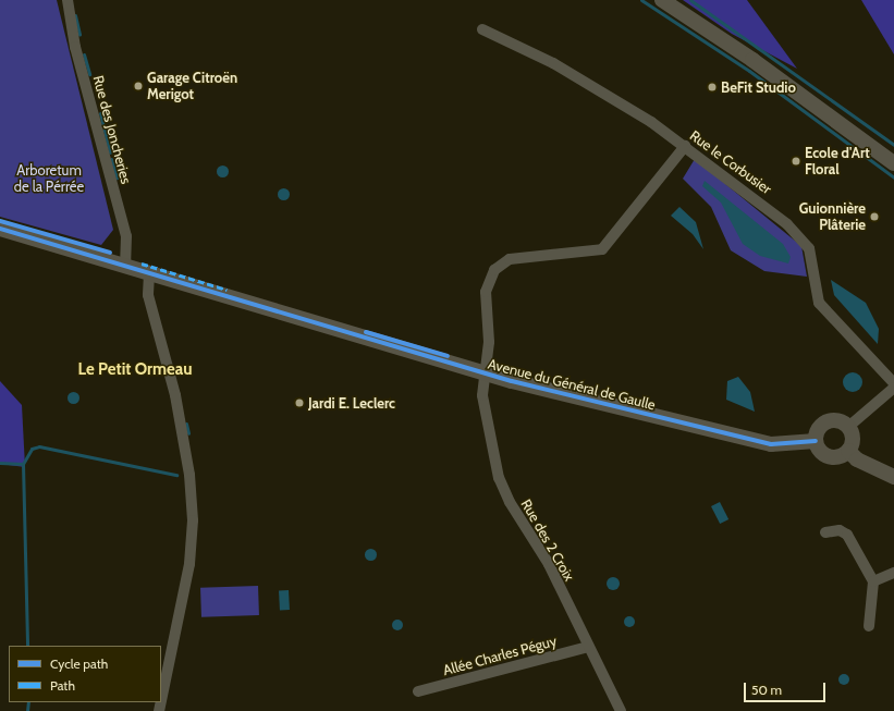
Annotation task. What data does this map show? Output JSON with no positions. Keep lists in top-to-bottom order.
{
  "streets": {
    "street": [
      "Rue des Joncheries",
      "Rue le Corbusier",
      "Avenue du Général de Gaulle",
      "Rue des 2 Croix",
      "Allée Charles Péguy"
    ]
  },
  "crossings": [
    ["Rue des Joncheries", "Avenue du Général de Gaulle"],
    ["Rue le Corbusier", "Rue des 2 Croix"],
    ["Avenue du Général de Gaulle", "Rue des 2 Croix"],
    ["Rue des 2 Croix", "Allée Charles Péguy"]
  ],
  "districts": ["Le Petit Ormeau"],
  "parks": ["Arboretum de la Pérrée"],
  "places": [
    "Garage Citroën Merigot",
    "BeFit Studio",
    "Ecole d'Art Floral",
    "Guionnière Plâterie",
    "Jardi E. Leclerc"
  ],
  "legend": ["Cycle path", "Path"],
  "scale_bar": "50 m"
}
